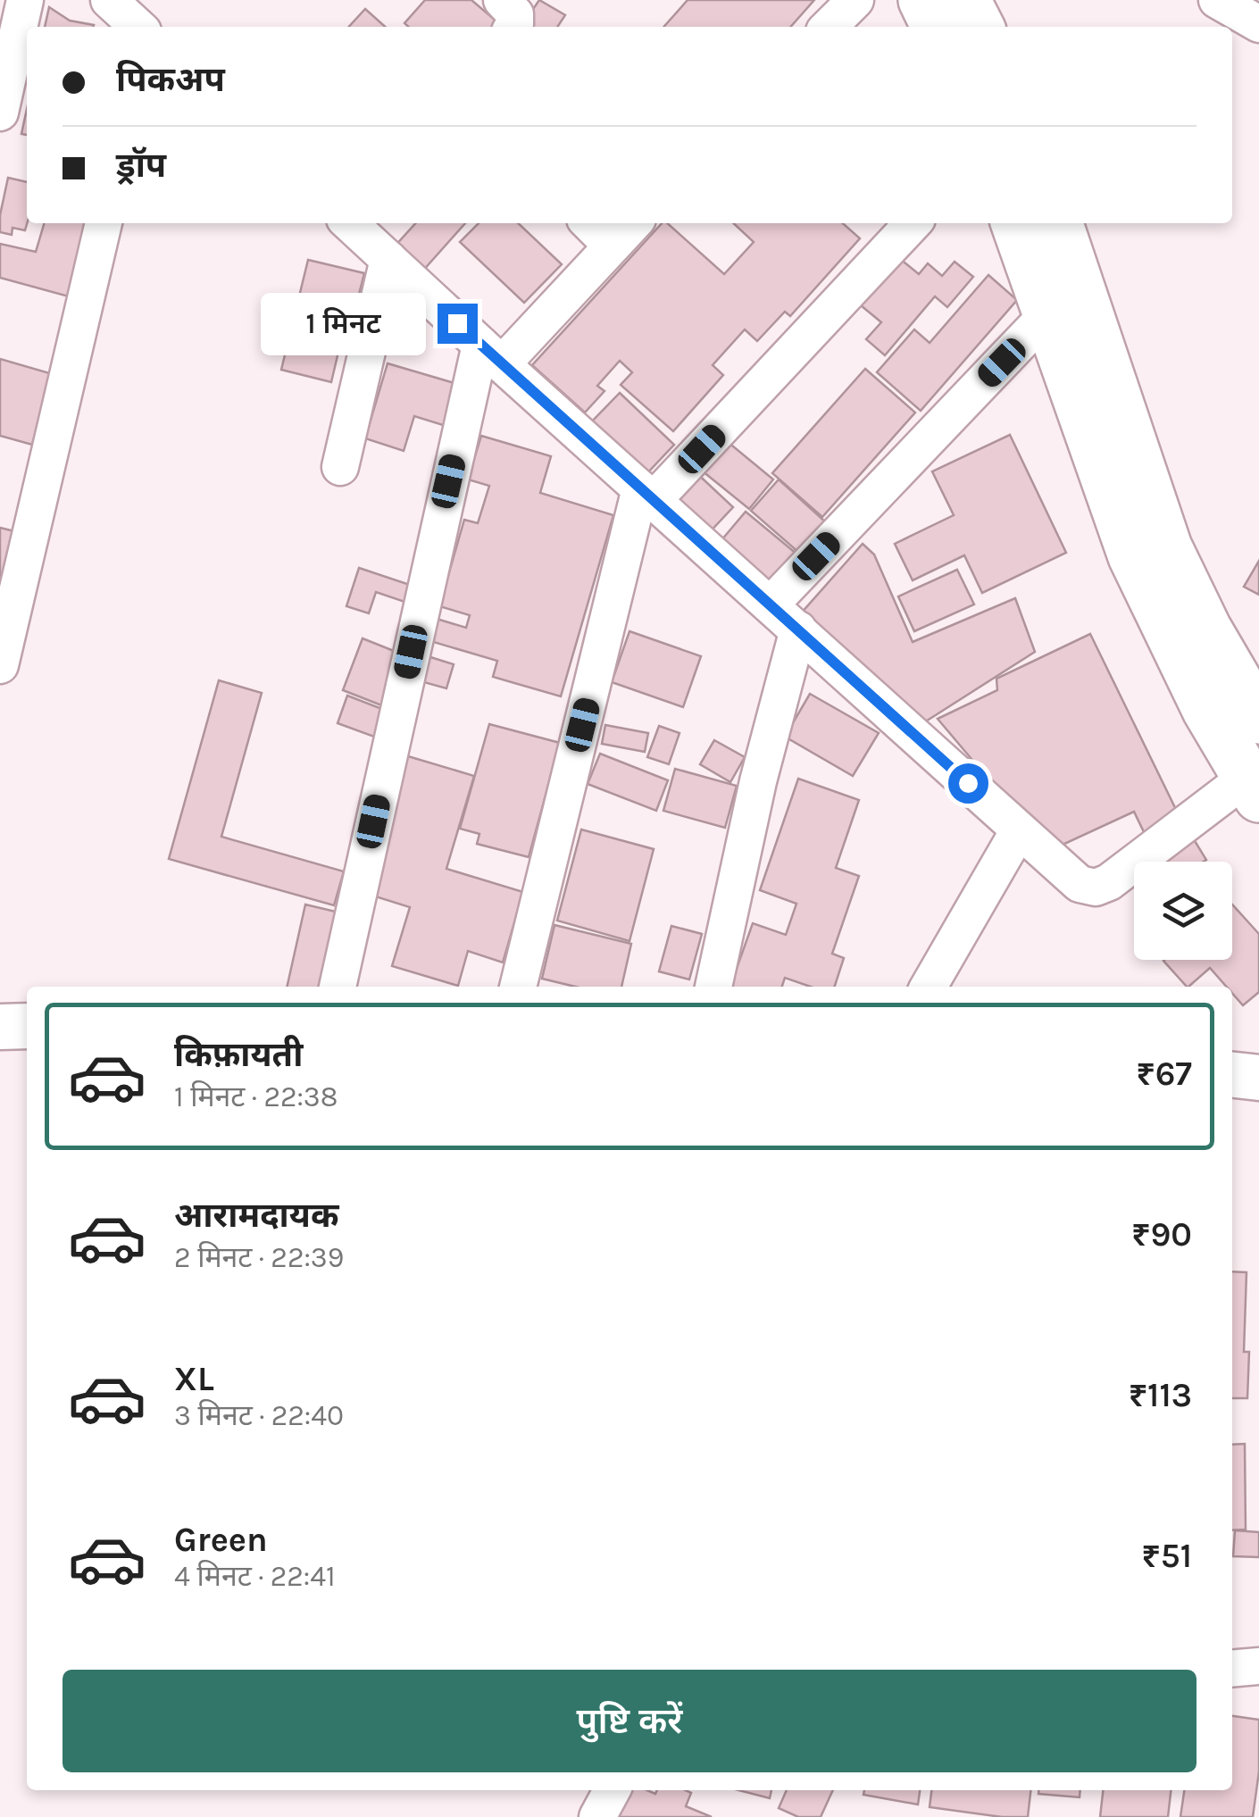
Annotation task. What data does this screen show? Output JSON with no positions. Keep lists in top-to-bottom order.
{
  "page": {
    "banner": ["पिकअप", "ड्रॉप"],
    "bubble": "1 मिनट",
    "list": [
      {
        "name": "किफ़ायती",
        "note": "1 मिनट · 22:38",
        "value": "₹67"
      },
      {
        "name": "आरामदायक",
        "note": "2 मिनट · 22:39",
        "value": "₹90"
      },
      {
        "name": "XL",
        "note": "3 मिनट · 22:40",
        "value": "₹113"
      },
      {
        "name": "Green",
        "note": "4 मिनट · 22:41",
        "value": "₹51"
      }
    ],
    "buttons": "पुष्टि करें"
  }
}
